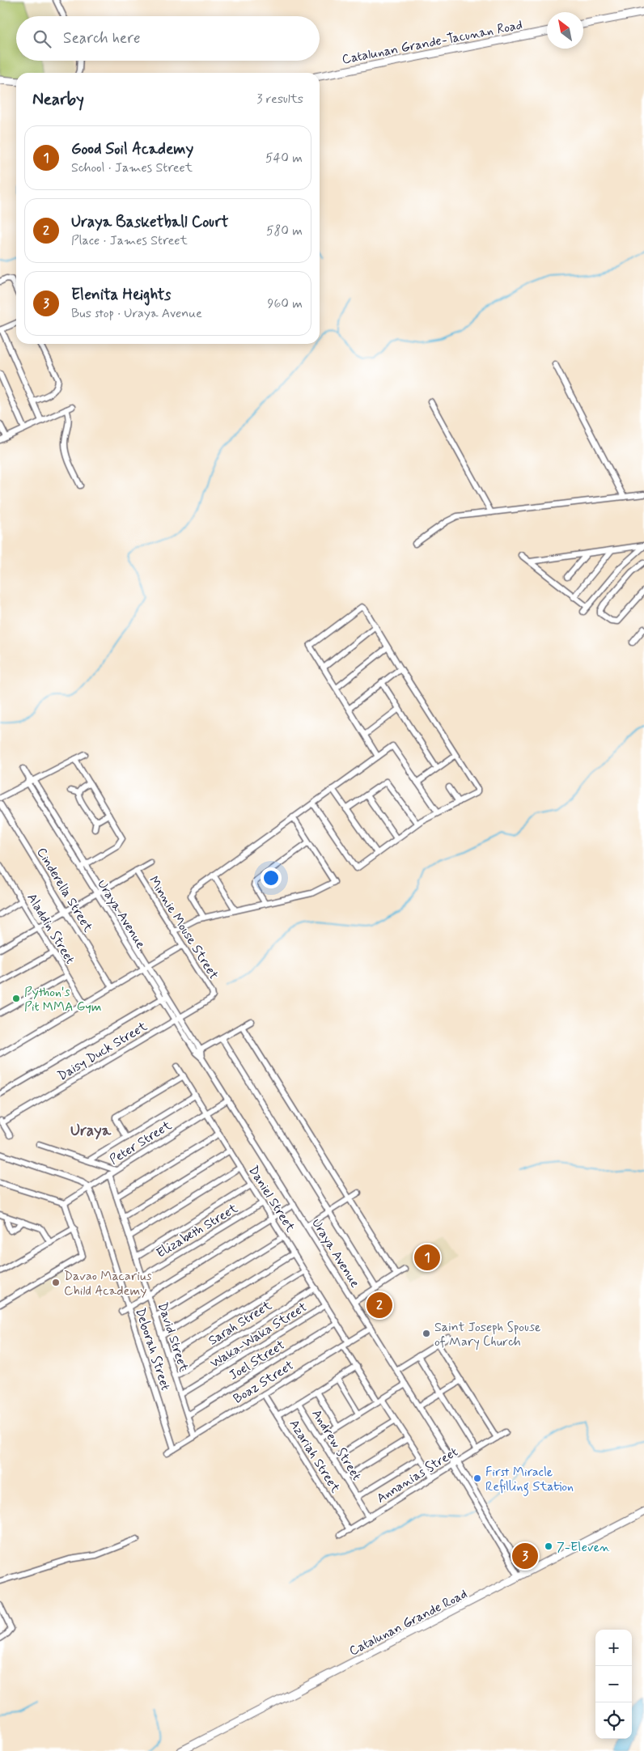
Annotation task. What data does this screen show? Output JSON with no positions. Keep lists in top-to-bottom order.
{
  "streets": {
    "main road": ["Catalunan Grande-Tacunan Road", "Catalunan Grande Road"],
    "street": [
      "Cinderella Street",
      "Uraya Avenue",
      "Minnie Mouse Street",
      "Aladdin Street",
      "Daisy Duck Street",
      "Peter Street",
      "Daniel Street",
      "Elizabeth Street",
      "Sarah Street",
      "Waka-Waka Street",
      "David Street",
      "Deborah Street",
      "Joel Street",
      "Boaz Street",
      "Andrew Street",
      "Azariah Street",
      "Annanias Street"
    ]
  },
  "crossings": [
    ["Uraya Avenue", "Daisy Duck Street"],
    ["Uraya Avenue", "Peter Street"],
    ["Uraya Avenue", "Boaz Street"],
    ["Uraya Avenue", "Annanias Street"],
    ["Uraya Avenue", "Catalunan Grande Road"],
    ["Minnie Mouse Street", "Daisy Duck Street"],
    ["Peter Street", "Daniel Street"],
    ["Peter Street", "David Street"],
    ["Peter Street", "Deborah Street"],
    ["Daniel Street", "Elizabeth Street"],
    ["Daniel Street", "Sarah Street"],
    ["Daniel Street", "Waka-Waka Street"],
    ["Daniel Street", "Joel Street"],
    ["Daniel Street", "Boaz Street"],
    ["Elizabeth Street", "David Street"],
    ["Sarah Street", "David Street"],
    ["Waka-Waka Street", "David Street"],
    ["David Street", "Joel Street"],
    ["David Street", "Boaz Street"],
    ["Deborah Street", "Boaz Street"],
    ["Boaz Street", "Azariah Street"],
    ["Andrew Street", "Annanias Street"],
    ["Azariah Street", "Annanias Street"]
  ],
  "districts": ["Uraya"],
  "places": [
    "Python's Pit MMA Gym",
    "Davao Macarius Child Academy",
    "Saint Joseph Spouse of Mary Church",
    "First Miracle Refilling Station",
    "7-Eleven"
  ],
  "north": "top left",
  "page": {
    "search": "Search here",
    "heading": ["Nearby", "3 results"],
    "list": [
      {
        "mark": "1",
        "name": "Good Soil Academy",
        "note": "School · James Street",
        "value": "540 m"
      },
      {
        "mark": "2",
        "name": "Uraya Basketball Court",
        "note": "Place · James Street",
        "value": "580 m"
      },
      {
        "mark": "3",
        "name": "Elenita Heights",
        "note": "Bus stop · Uraya Avenue",
        "value": "960 m"
      }
    ],
    "pins": ["1", "2", "3"],
    "map_buttons": ["+", "−"]
  }
}
